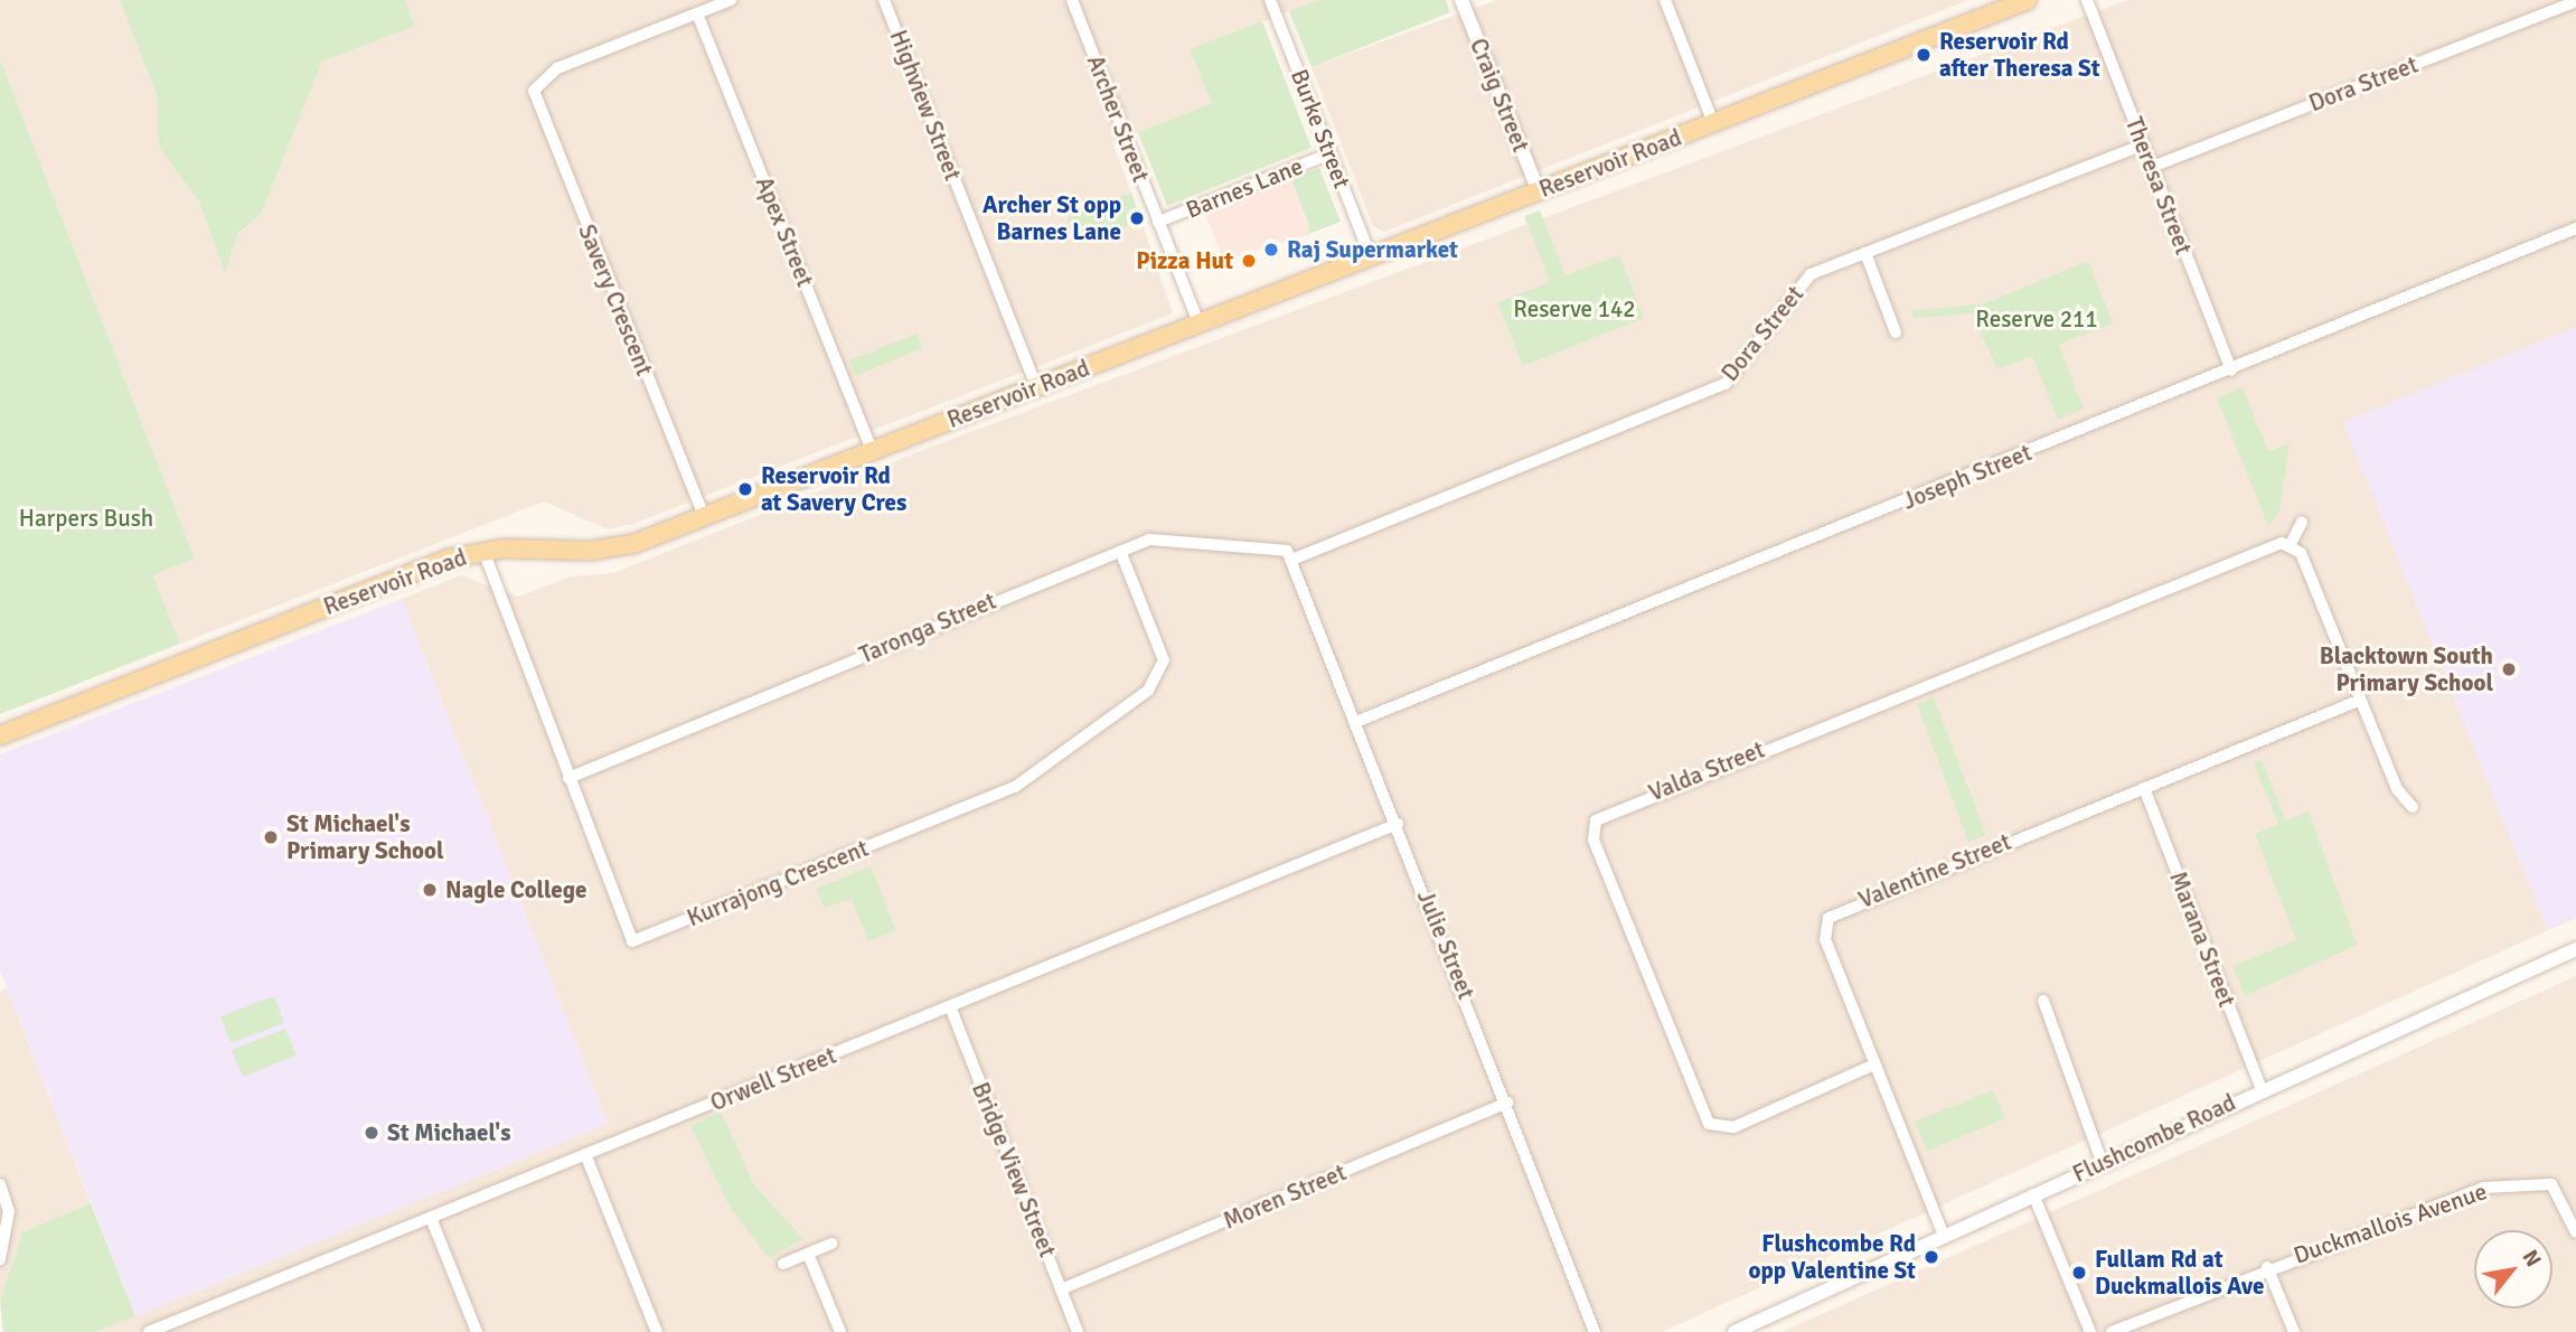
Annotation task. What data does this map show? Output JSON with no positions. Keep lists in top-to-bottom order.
{
  "streets": {
    "main road": ["Reservoir Road"],
    "street": [
      "Dora Street",
      "Craig Street",
      "Highview Street",
      "Archer Street",
      "Burke Street",
      "Theresa Street",
      "Barnes Lane",
      "Apex Street",
      "Savery Crescent",
      "Joseph Street",
      "Taronga Street",
      "Valda Street",
      "Valentine Street",
      "Kurrajong Crescent",
      "Marana Street",
      "Julie Street",
      "Orwell Street",
      "Flushcombe Road",
      "Bridge View Street",
      "Moren Street",
      "Duckmallois Avenue"
    ]
  },
  "crossings": [
    ["Dora Street", "Theresa Street"],
    ["Dora Street", "Taronga Street"],
    ["Dora Street", "Julie Street"],
    ["Craig Street", "Reservoir Road"],
    ["Highview Street", "Reservoir Road"],
    ["Archer Street", "Reservoir Road"],
    ["Archer Street", "Barnes Lane"],
    ["Burke Street", "Reservoir Road"],
    ["Burke Street", "Barnes Lane"],
    ["Reservoir Road", "Apex Street"],
    ["Reservoir Road", "Savery Crescent"],
    ["Reservoir Road", "Kurrajong Crescent"],
    ["Theresa Street", "Joseph Street"],
    ["Apex Street", "Savery Crescent"],
    ["Joseph Street", "Julie Street"],
    ["Taronga Street", "Kurrajong Crescent"],
    ["Taronga Street", "Julie Street"],
    ["Valda Street", "Valentine Street"],
    ["Valentine Street", "Marana Street"],
    ["Valentine Street", "Flushcombe Road"],
    ["Marana Street", "Flushcombe Road"],
    ["Julie Street", "Orwell Street"],
    ["Julie Street", "Moren Street"],
    ["Orwell Street", "Bridge View Street"],
    ["Bridge View Street", "Moren Street"]
  ],
  "parks": ["Reserve 142", "Reserve 211", "Harpers Bush"],
  "places": [
    "Reservoir Rd after Theresa St",
    "Archer St opp Barnes Lane",
    "Raj Supermarket",
    "Pizza Hut",
    "Reservoir Rd at Savery Cres",
    "Blacktown South Primary School",
    "St Michael's Primary School",
    "Nagle College",
    "St Michael's",
    "Flushcombe Rd opp Valentine St",
    "Fullam Rd at Duckmallois Ave"
  ],
  "north": "top right"
}
